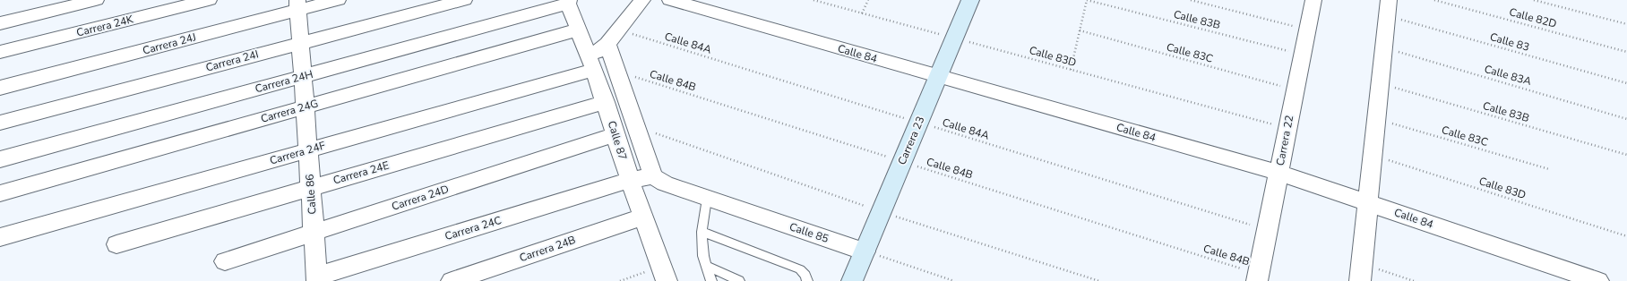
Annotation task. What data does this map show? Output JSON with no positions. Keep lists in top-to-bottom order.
{
  "streets": {
    "street": [
      "Carrera 24K",
      "Carrera 24J",
      "Calle 84",
      "Carrera 24I",
      "Carrera 24H",
      "Carrera 24G",
      "Calle 87",
      "Carrera 23",
      "Carrera 22",
      "Carrera 24F",
      "Carrera 24E",
      "Calle 86",
      "Carrera 24D",
      "Carrera 24C",
      "Calle 85",
      "Carrera 24B"
    ],
    "path": [
      "Calle 82D",
      "Calle 83B",
      "Calle 83",
      "Calle 84A",
      "Calle 83C",
      "Calle 83D",
      "Calle 83A",
      "Calle 84B"
    ]
  },
  "crossings": [
    ["Calle 83B", "Carrera 22"],
    ["Calle 84A", "Carrera 23"],
    ["Calle 84A", "Carrera 22"],
    ["Calle 84A", "Carrera 24F"],
    ["Carrera 24J", "Calle 86"],
    ["Calle 83C", "Carrera 22"],
    ["Calle 84", "Carrera 23"],
    ["Calle 84", "Carrera 22"],
    ["Calle 83D", "Carrera 23"],
    ["Calle 83D", "Carrera 22"],
    ["Carrera 24I", "Calle 86"],
    ["Calle 84B", "Carrera 23"],
    ["Calle 84B", "Carrera 22"],
    ["Carrera 24H", "Calle 87"],
    ["Carrera 24H", "Calle 86"],
    ["Carrera 24G", "Calle 87"],
    ["Carrera 24G", "Calle 86"],
    ["Calle 87", "Carrera 24F"],
    ["Calle 87", "Carrera 24E"],
    ["Calle 87", "Carrera 24D"],
    ["Calle 87", "Carrera 24C"],
    ["Calle 87", "Carrera 24B"],
    ["Carrera 23", "Calle 85"],
    ["Carrera 24F", "Calle 86"],
    ["Carrera 24E", "Calle 86"],
    ["Calle 86", "Carrera 24D"],
    ["Calle 86", "Carrera 24C"],
    ["Carrera 24C", "Calle 85"]
  ]
}
